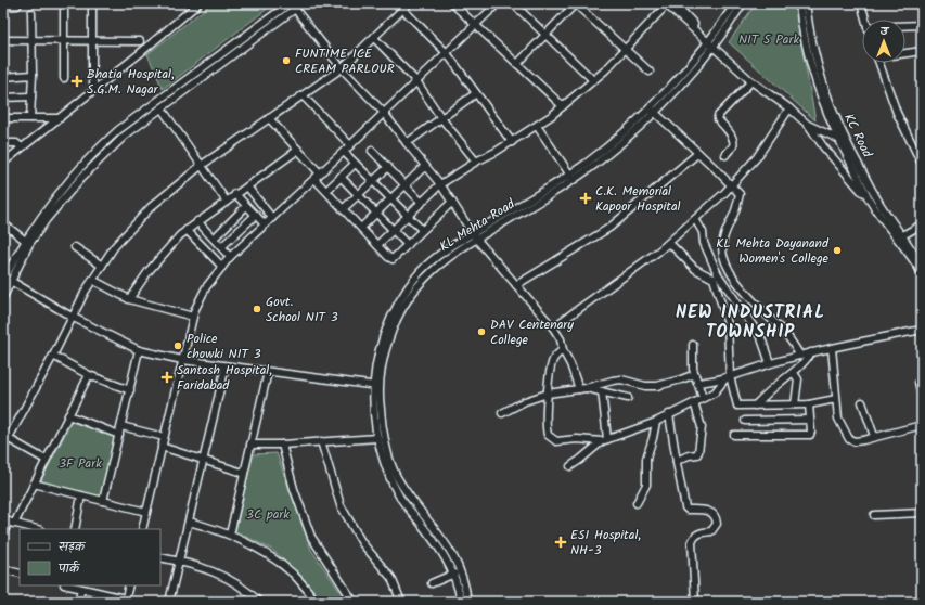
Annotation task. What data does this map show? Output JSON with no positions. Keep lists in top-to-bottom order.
{
  "streets": {
    "street": ["KC Road", "KL Mehta Road"]
  },
  "districts": ["NEW INDUSTRIAL TOWNSHIP"],
  "parks": ["NIT 5 Park", "3F Park", "3C park"],
  "places": {
    "other": [
      "FUNTIME ICE CREAM PARLOUR",
      "KL Mehta Dayanand Women's College",
      "Govt. School NIT 3",
      "DAV Centenary College",
      "Police chowki NIT 3"
    ],
    "health": [
      "Bhatia Hospital, S.G.M. Nagar",
      "C.K. Memorial Kapoor Hospital",
      "Santosh Hospital, Faridabad",
      "ESI Hospital, NH-3"
    ]
  },
  "legend": ["सड़क", "पार्क"],
  "north": "top"
}
